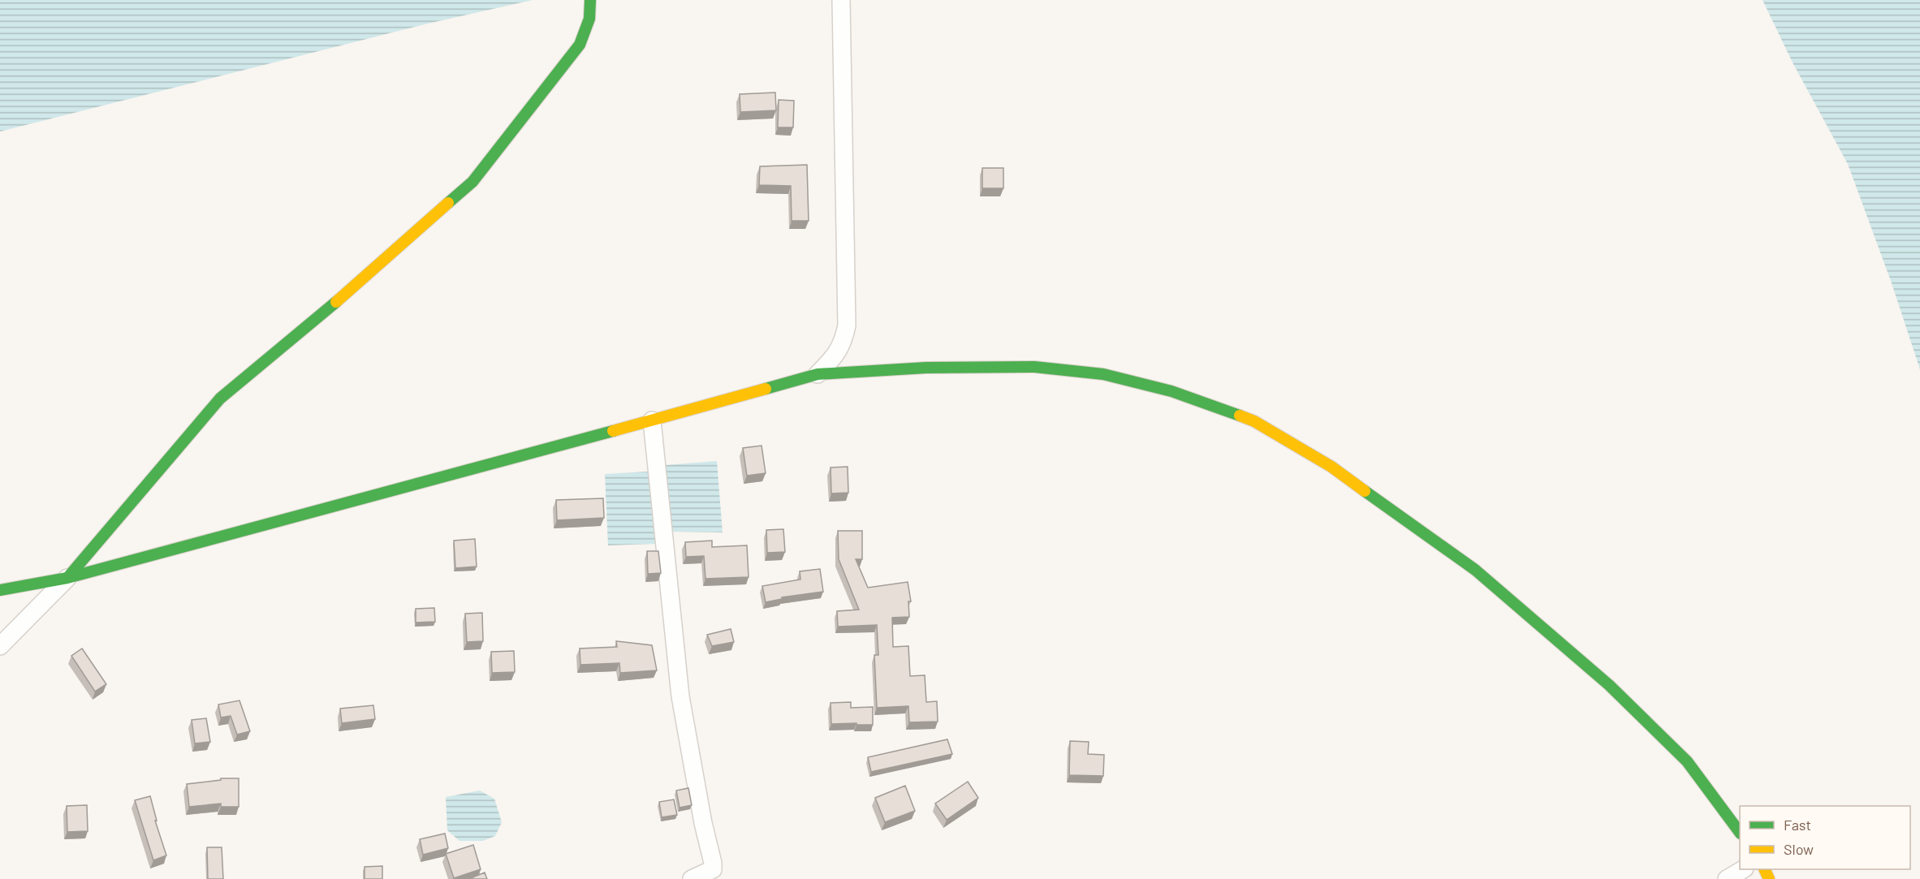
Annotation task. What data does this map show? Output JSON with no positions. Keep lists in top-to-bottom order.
{
  "legend": ["Fast", "Slow"]
}
